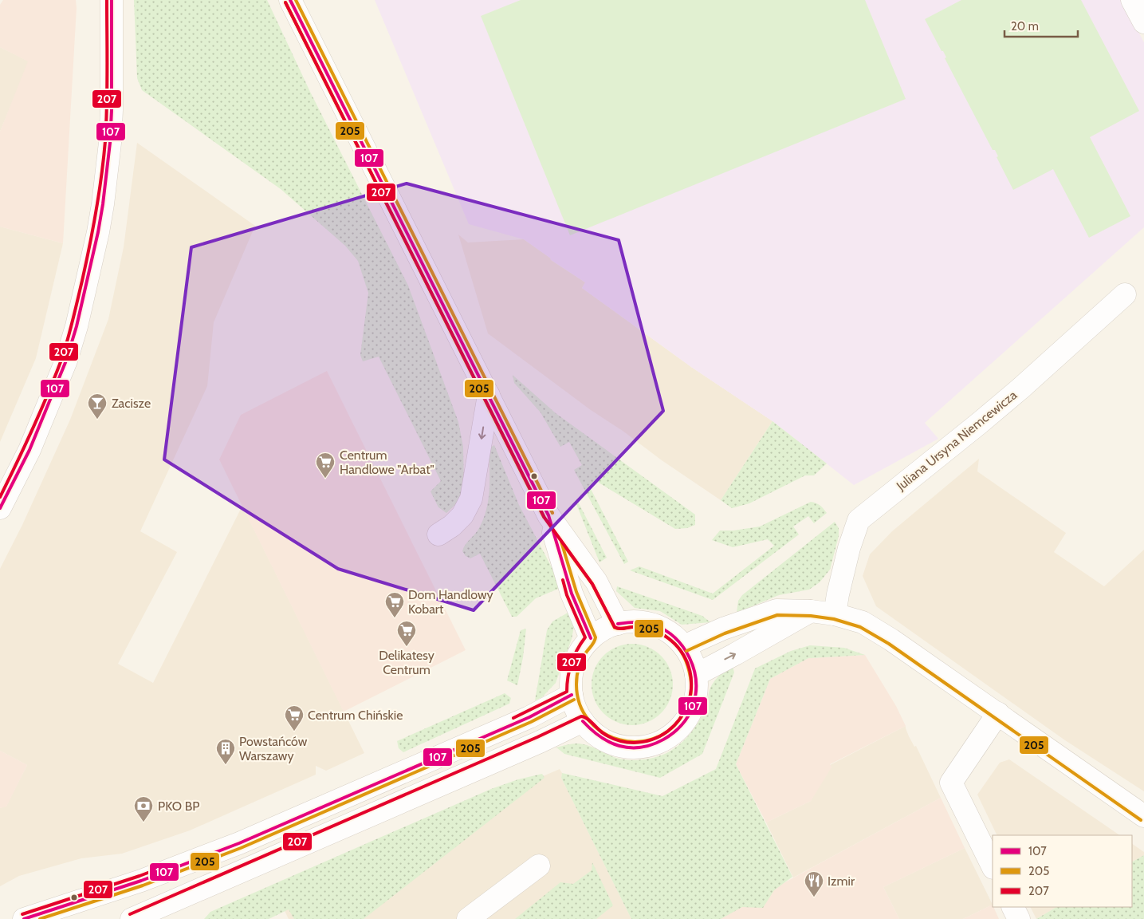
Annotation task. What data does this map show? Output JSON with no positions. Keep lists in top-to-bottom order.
{
  "streets": {
    "main road": ["Juliana Ursyna Niemcewicza"]
  },
  "places": {
    "bar": ["Zacisze"],
    "supermarket": [
      "Centrum Handlowe \"Arbat\"",
      "Dom Handlowy Kobart",
      "Delikatesy Centrum",
      "Centrum Chińskie"
    ],
    "building": ["Powstańców Warszawy"],
    "bank": ["PKO BP"],
    "restaurant": ["Izmir"]
  },
  "lines": ["transit line 107", "transit line 205", "transit line 207"],
  "legend": ["107", "205", "207"],
  "scale_bar": "20 m"
}
